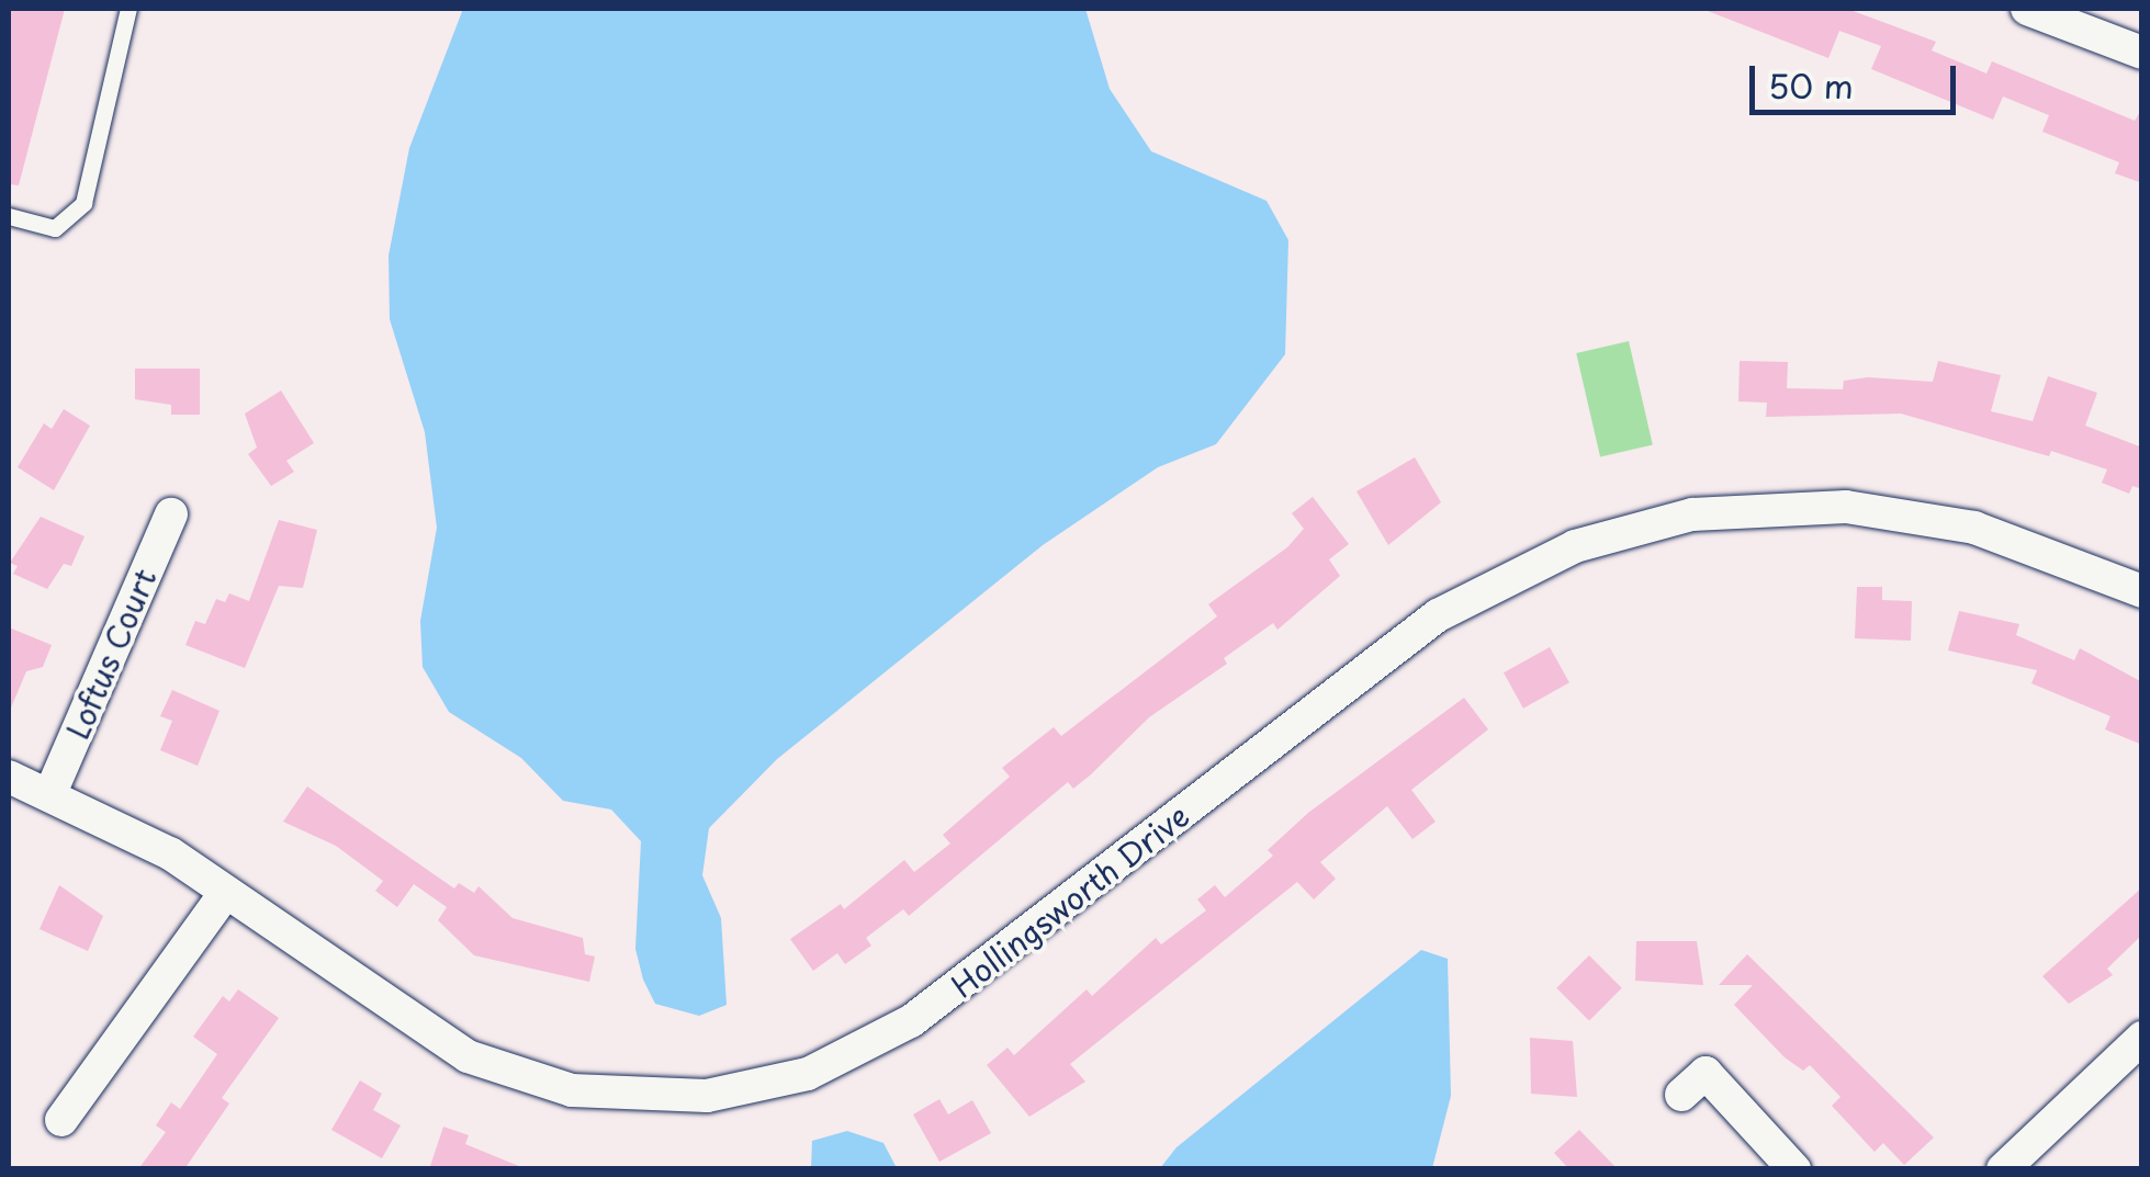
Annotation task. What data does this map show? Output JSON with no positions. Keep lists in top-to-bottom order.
{
  "streets": {
    "street": ["Loftus Court", "Hollingsworth Drive"]
  },
  "crossings": [
    ["Loftus Court", "Hollingsworth Drive"]
  ],
  "scale_bar": "50 m"
}
